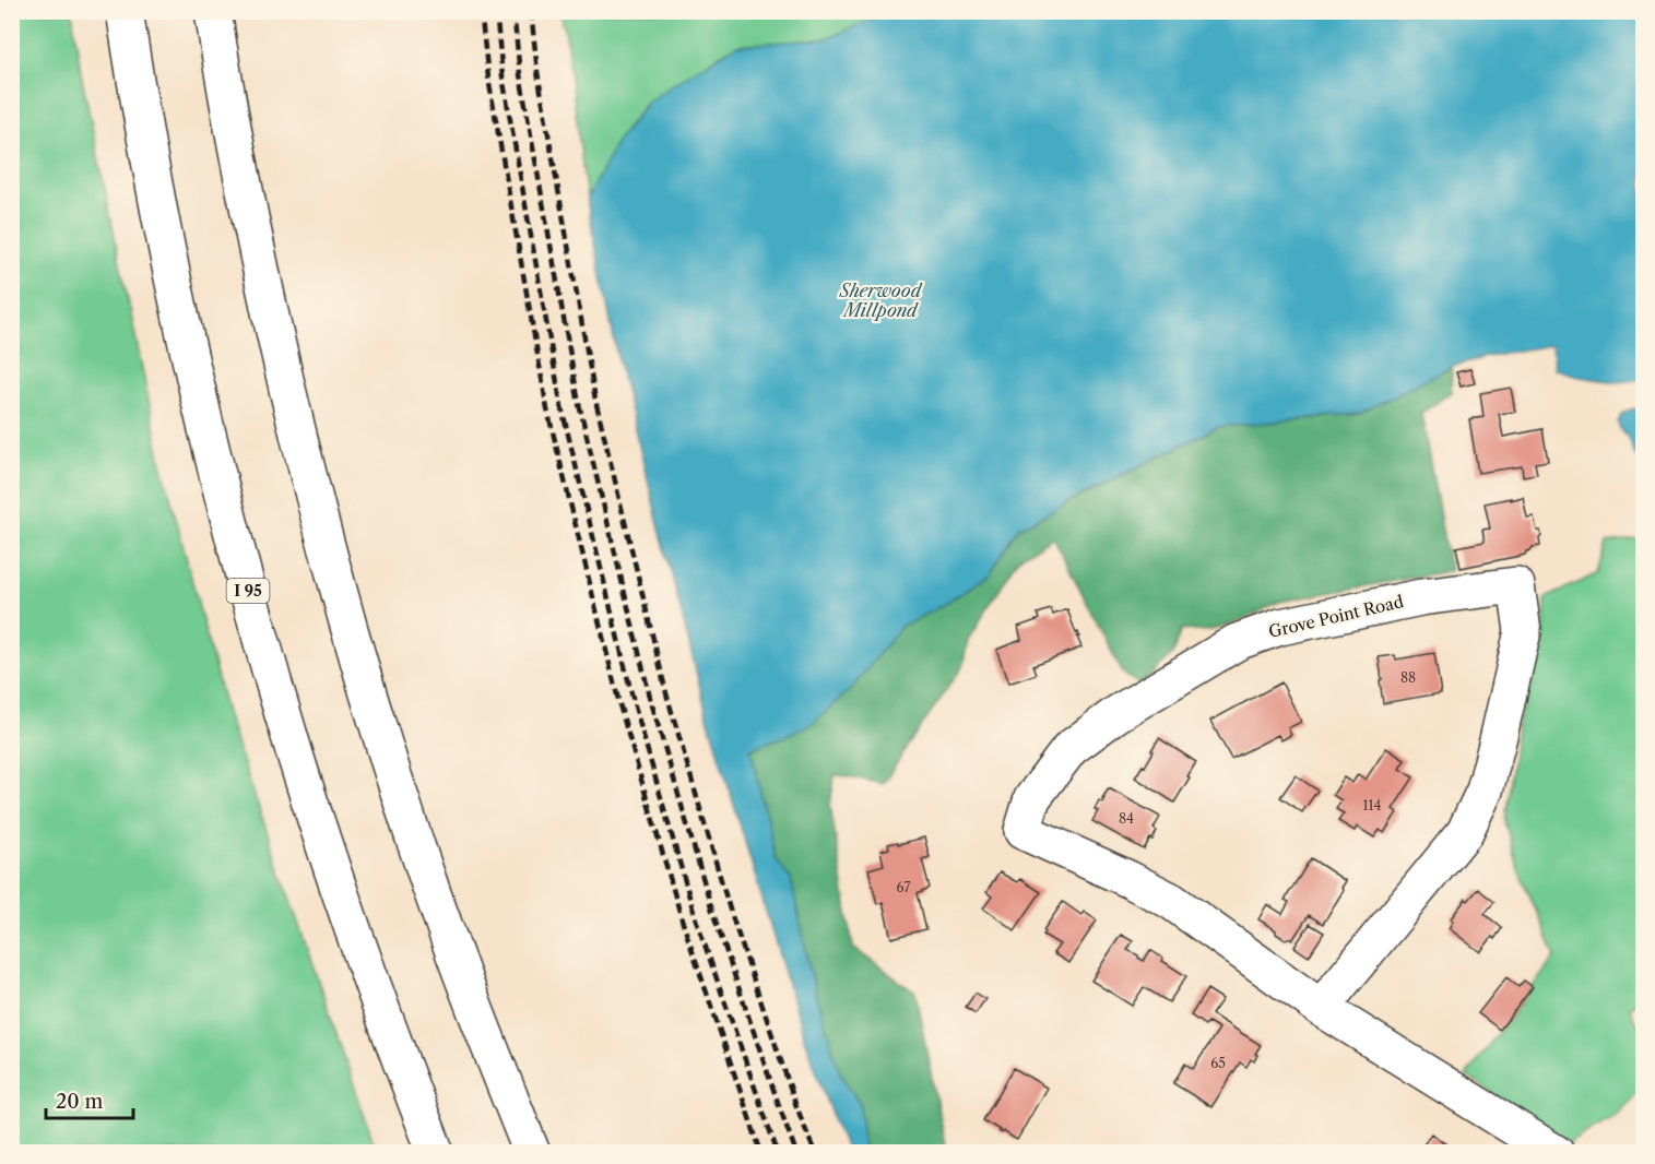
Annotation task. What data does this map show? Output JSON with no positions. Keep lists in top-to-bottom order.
{
  "streets": {
    "main road": ["I 95", "Grove Point Road"]
  },
  "water": ["Sherwood Millpond"],
  "house_numbers": [
    "88",
    "114",
    "84",
    "67",
    "65"
  ],
  "scale_bar": "20 m"
}
